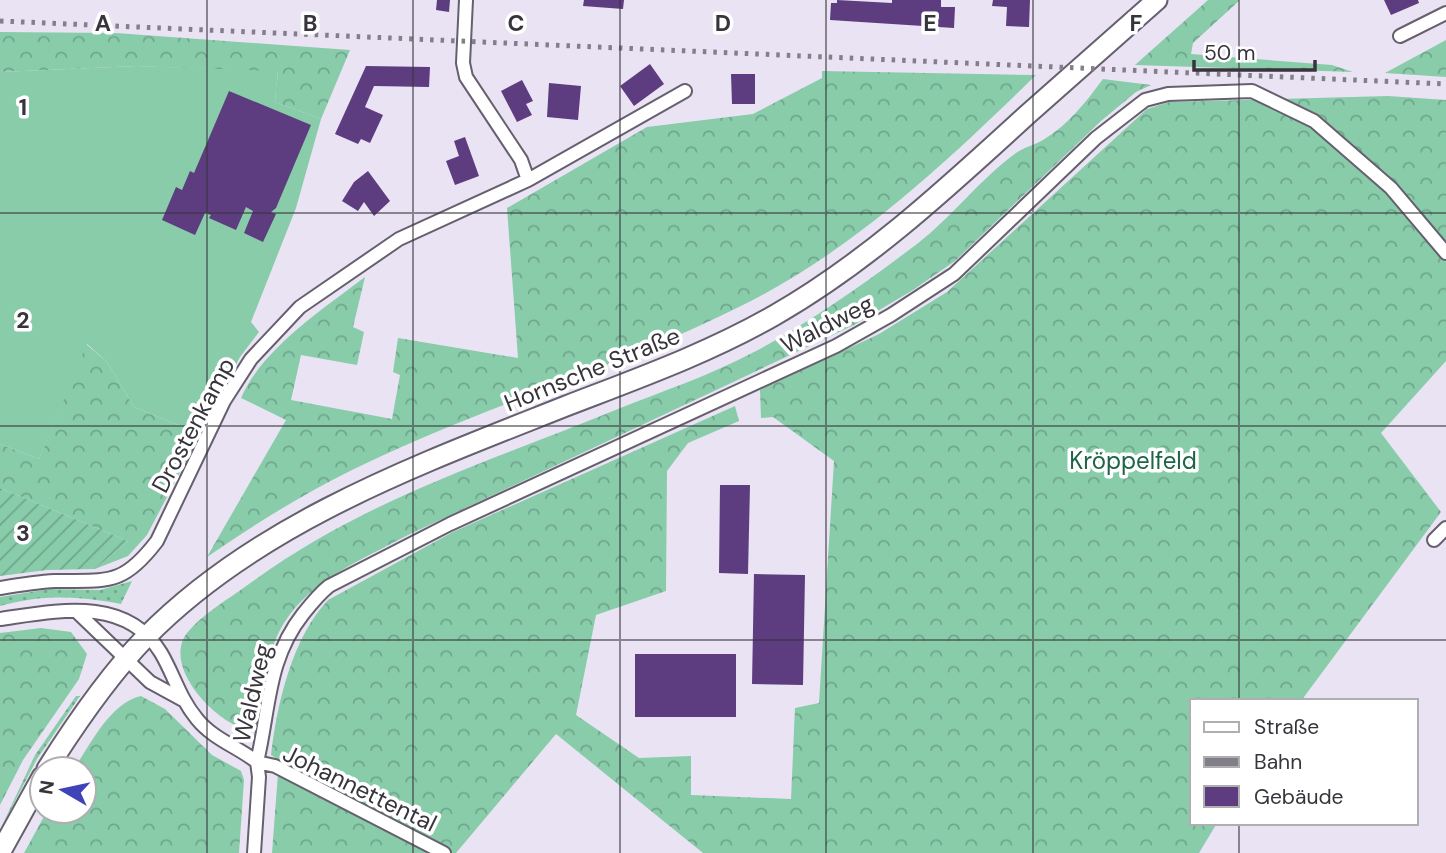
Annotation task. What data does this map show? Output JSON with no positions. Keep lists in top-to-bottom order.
{
  "streets": {
    "main road": ["Hornsche Straße"],
    "street": ["Waldweg", "Drostenkamp", "Johannettental"]
  },
  "crossings": [
    ["Waldweg", "Johannettental"]
  ],
  "parks": ["Kröppelfeld"],
  "legend": ["Straße", "Bahn", "Gebäude"],
  "scale_bar": "50 m",
  "north": "left",
  "grid": {
    "columns": [
      "A",
      "B",
      "C",
      "D",
      "E",
      "F"
    ],
    "rows": ["1", "2", "3"]
  }
}
